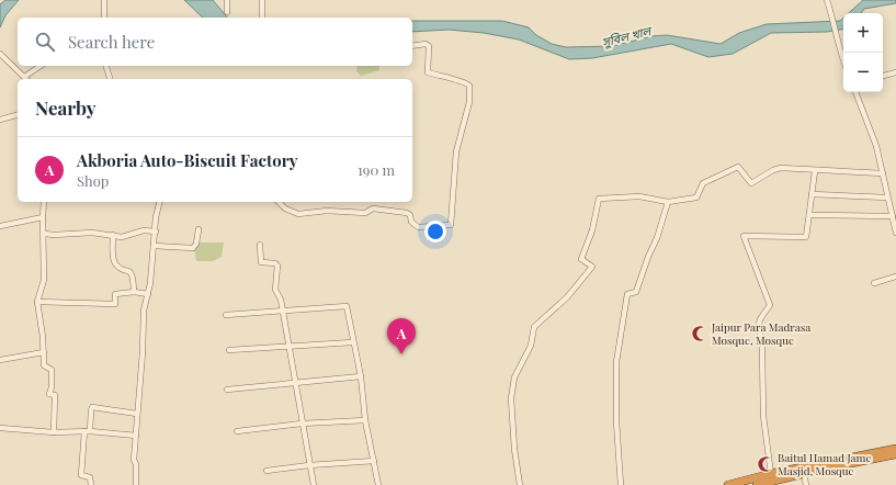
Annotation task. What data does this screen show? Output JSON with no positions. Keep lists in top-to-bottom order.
{
  "water": ["সুবিল খাল"],
  "places": {
    "mosque": ["Jaipur Para Madrasa Mosque, Mosque", "Baitul Hamad Jame Masjid, Mosque"]
  },
  "page": {
    "map_buttons": ["+", "−"],
    "search": "Search here",
    "heading": "Nearby",
    "list": [
      {
        "mark": "A",
        "name": "Akboria Auto-Biscuit Factory",
        "note": "Shop",
        "value": "190 m"
      }
    ],
    "pins": "A"
  }
}
